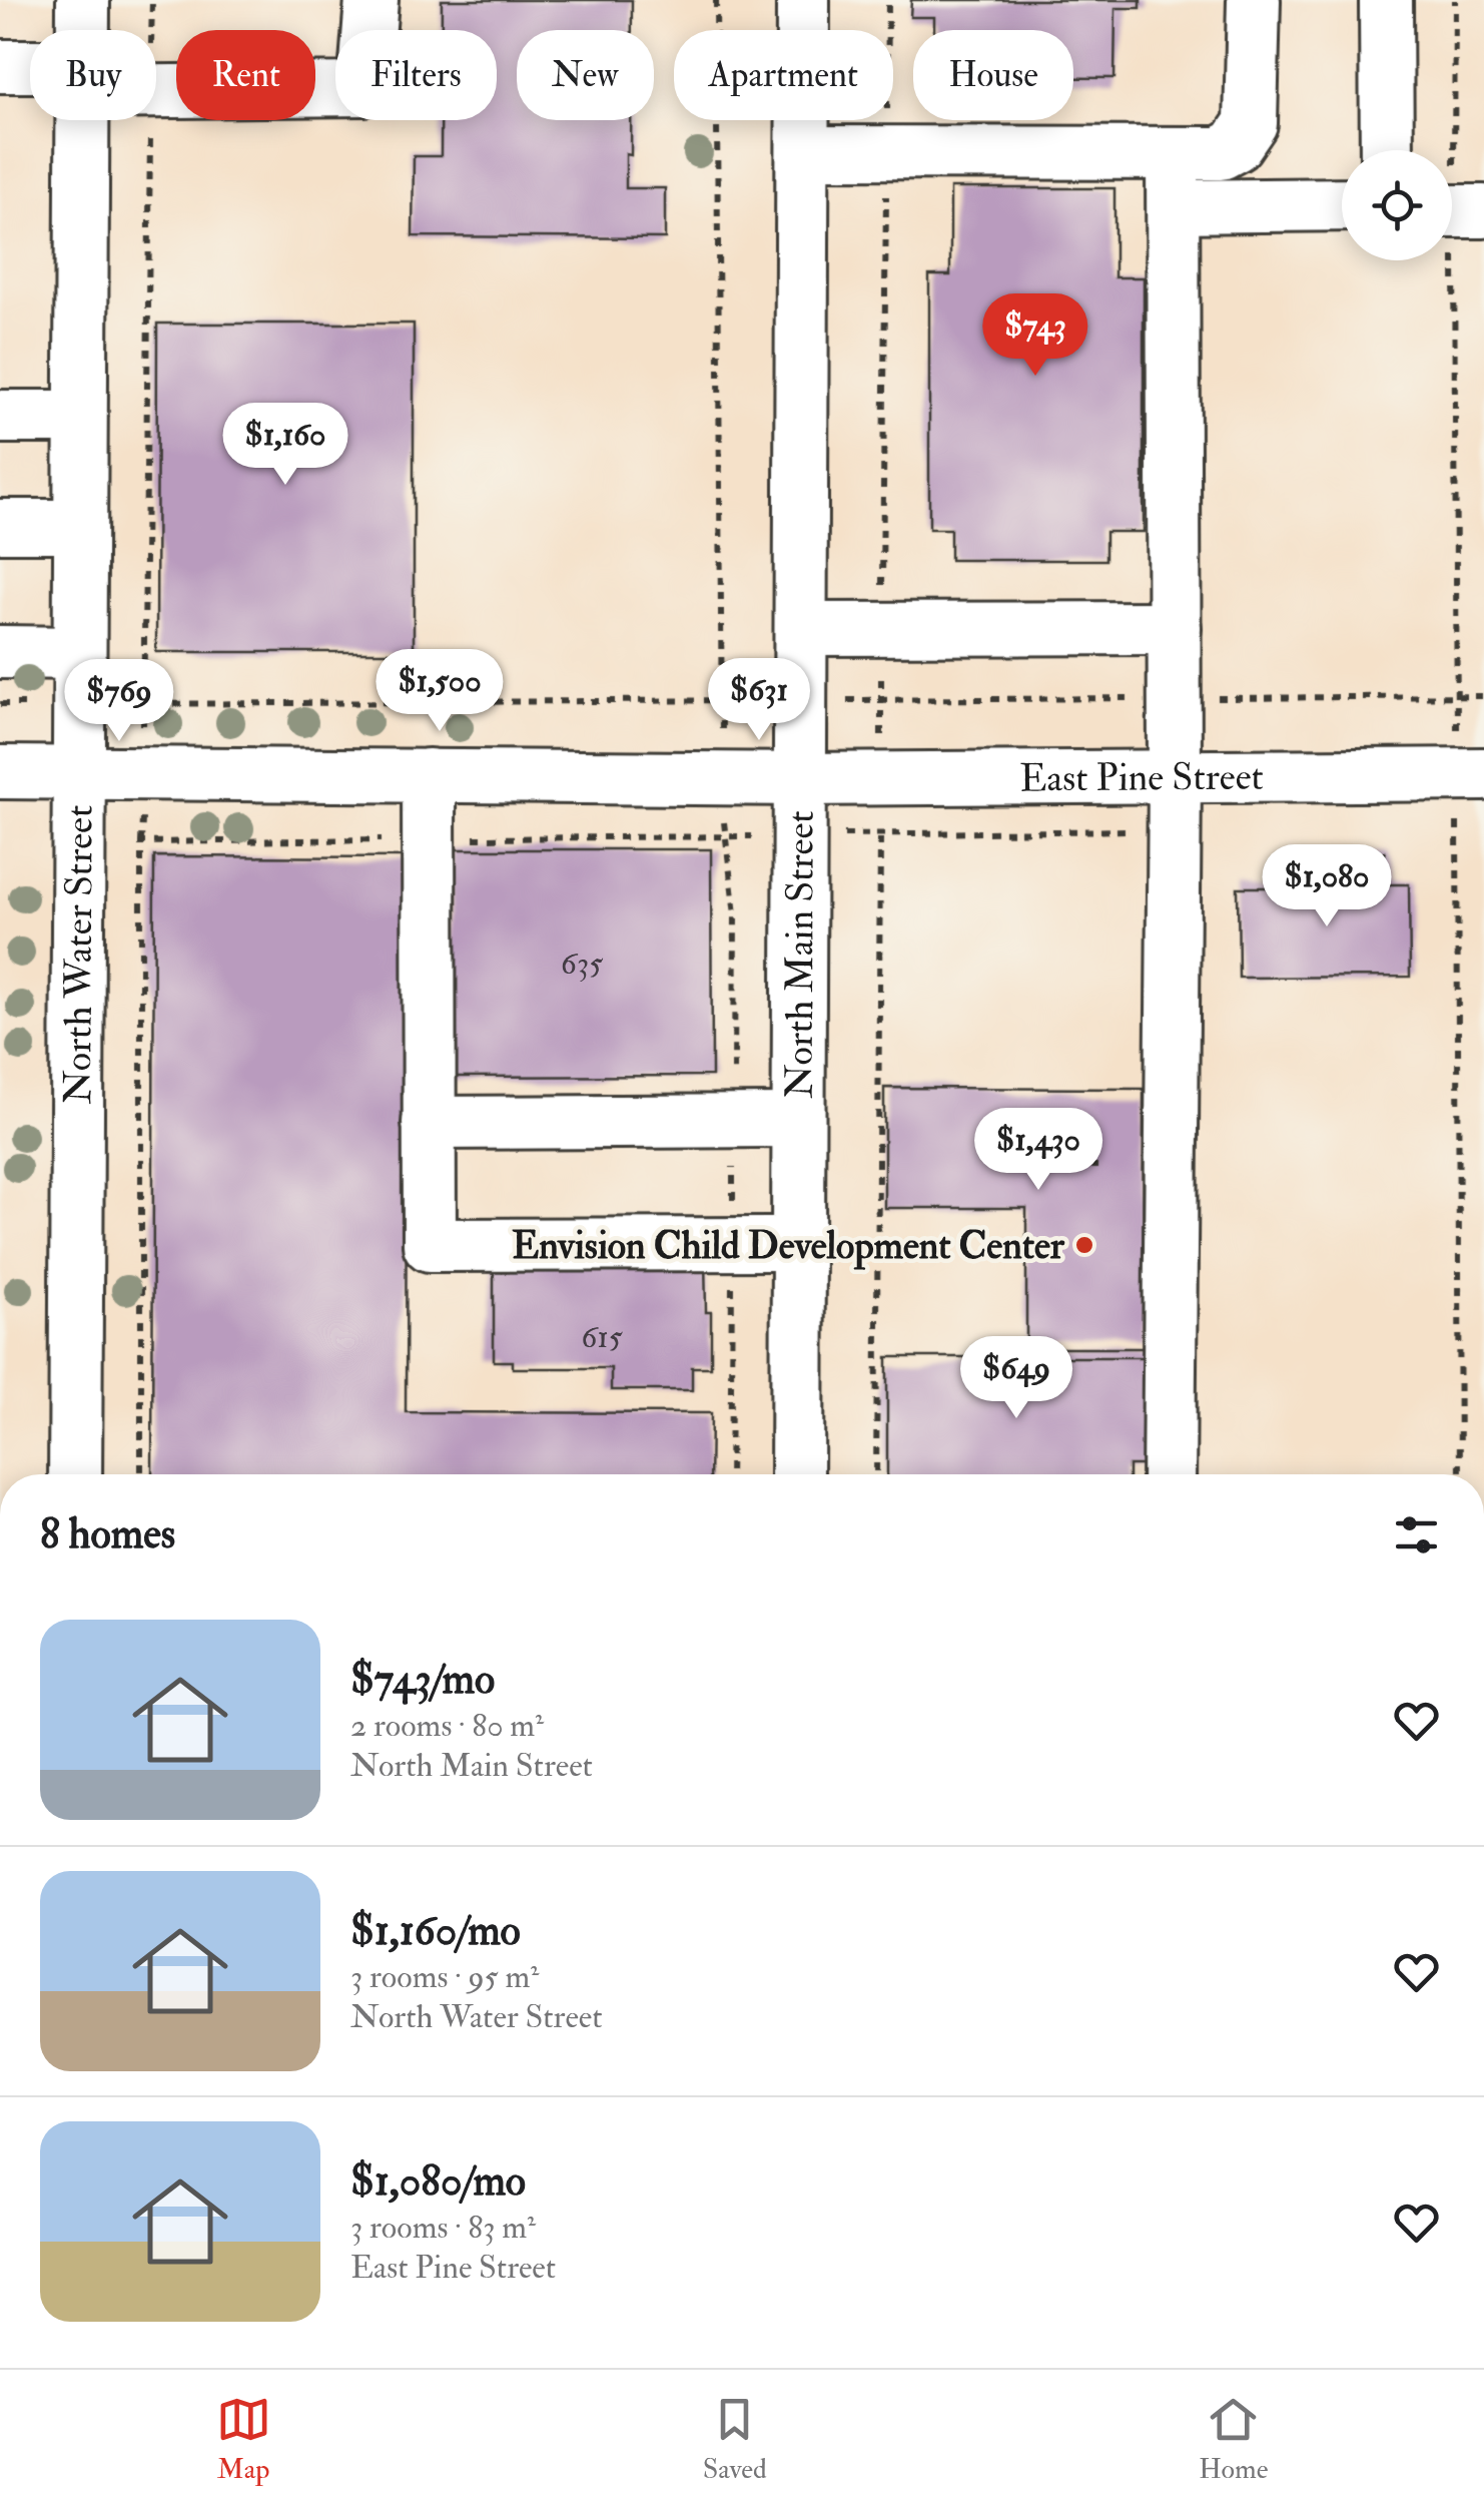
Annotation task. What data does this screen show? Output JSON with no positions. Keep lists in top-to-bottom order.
{
  "streets": {
    "street": ["East Pine Street", "North Water Street", "North Main Street"]
  },
  "crossings": [
    ["East Pine Street", "North Water Street"],
    ["East Pine Street", "North Main Street"]
  ],
  "places": ["Envision Child Development Center"],
  "house_numbers": ["635", "615"],
  "page": {
    "chip": [
      "Buy",
      "Rent",
      "Filters",
      "New",
      "Apartment",
      "House"
    ],
    "price": [
      "$743",
      "$1,160",
      "$1,500",
      "$631",
      "$769",
      "$1,080",
      "$1,430",
      "$649"
    ],
    "heading": "8 homes",
    "list": [
      {
        "name": "$743/mo",
        "note": "2 rooms · 80 m² · North Main Street"
      },
      {
        "name": "$1,160/mo",
        "note": "3 rooms · 95 m² · North Water Street"
      },
      {
        "name": "$1,080/mo",
        "note": "3 rooms · 83 m² · East Pine Street"
      }
    ],
    "tabs": ["Map", "Saved", "Home"]
  }
}
